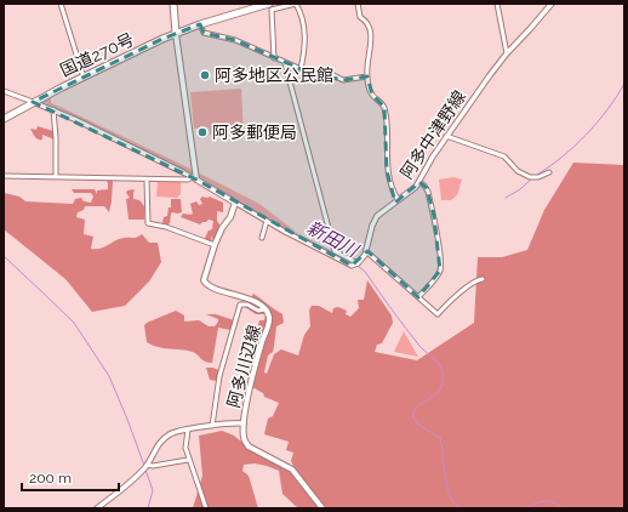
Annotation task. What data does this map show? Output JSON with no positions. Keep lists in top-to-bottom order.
{
  "streets": {
    "highway": ["国道270号"],
    "main road": ["阿多川辺線"],
    "street": ["阿多中津野線"]
  },
  "water": ["新田川"],
  "places": ["阿多地区公民館", "阿多郵便局"],
  "scale_bar": "200 m"
}
